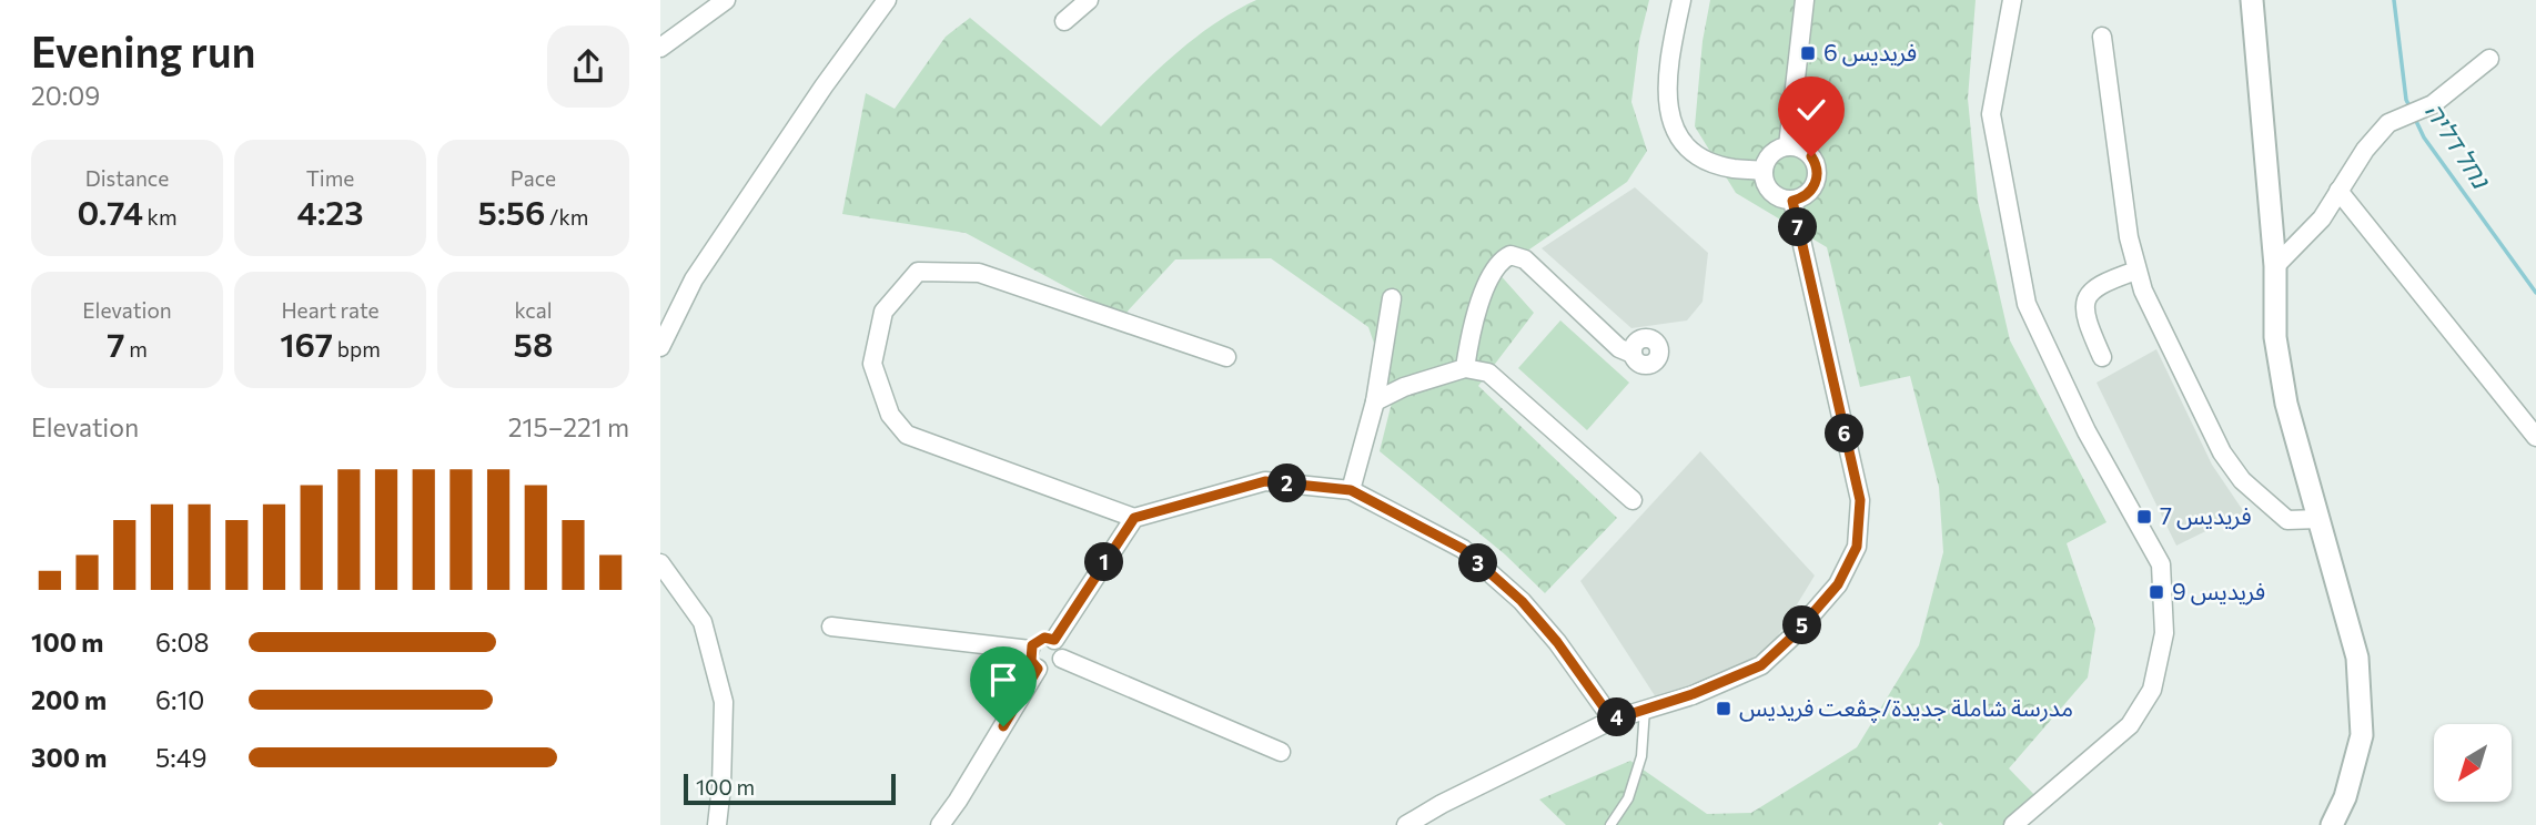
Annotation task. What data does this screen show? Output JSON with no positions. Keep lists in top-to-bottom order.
{
  "water": ["נחל דליה"],
  "places": {
    "transit": [
      "فريديس 6",
      "فريديس 7",
      "فريديس 9",
      "مدرسة شاملة جديدة/چڤعت فريديس"
    ]
  },
  "scale_bar": "100 m",
  "north": "bottom left",
  "page": {
    "heading": ["Evening run", "20:09"],
    "stats": [
      ["Distance", "0.74 km"],
      ["Time", "4:23"],
      ["Pace", "5:56 /km"],
      ["Elevation", "7 m"],
      ["Heart rate", "167 bpm"],
      ["kcal", "58"]
    ],
    "pins": [
      "7",
      "6",
      "2",
      "1",
      "3",
      "5",
      "4"
    ],
    "chart": ["Elevation", "215–221 m"],
    "list": [
      {
        "name": "100 m",
        "note": "6:08"
      },
      {
        "name": "200 m",
        "note": "6:10"
      },
      {
        "name": "300 m",
        "note": "5:49"
      }
    ],
    "scale": "100 m"
  }
}
